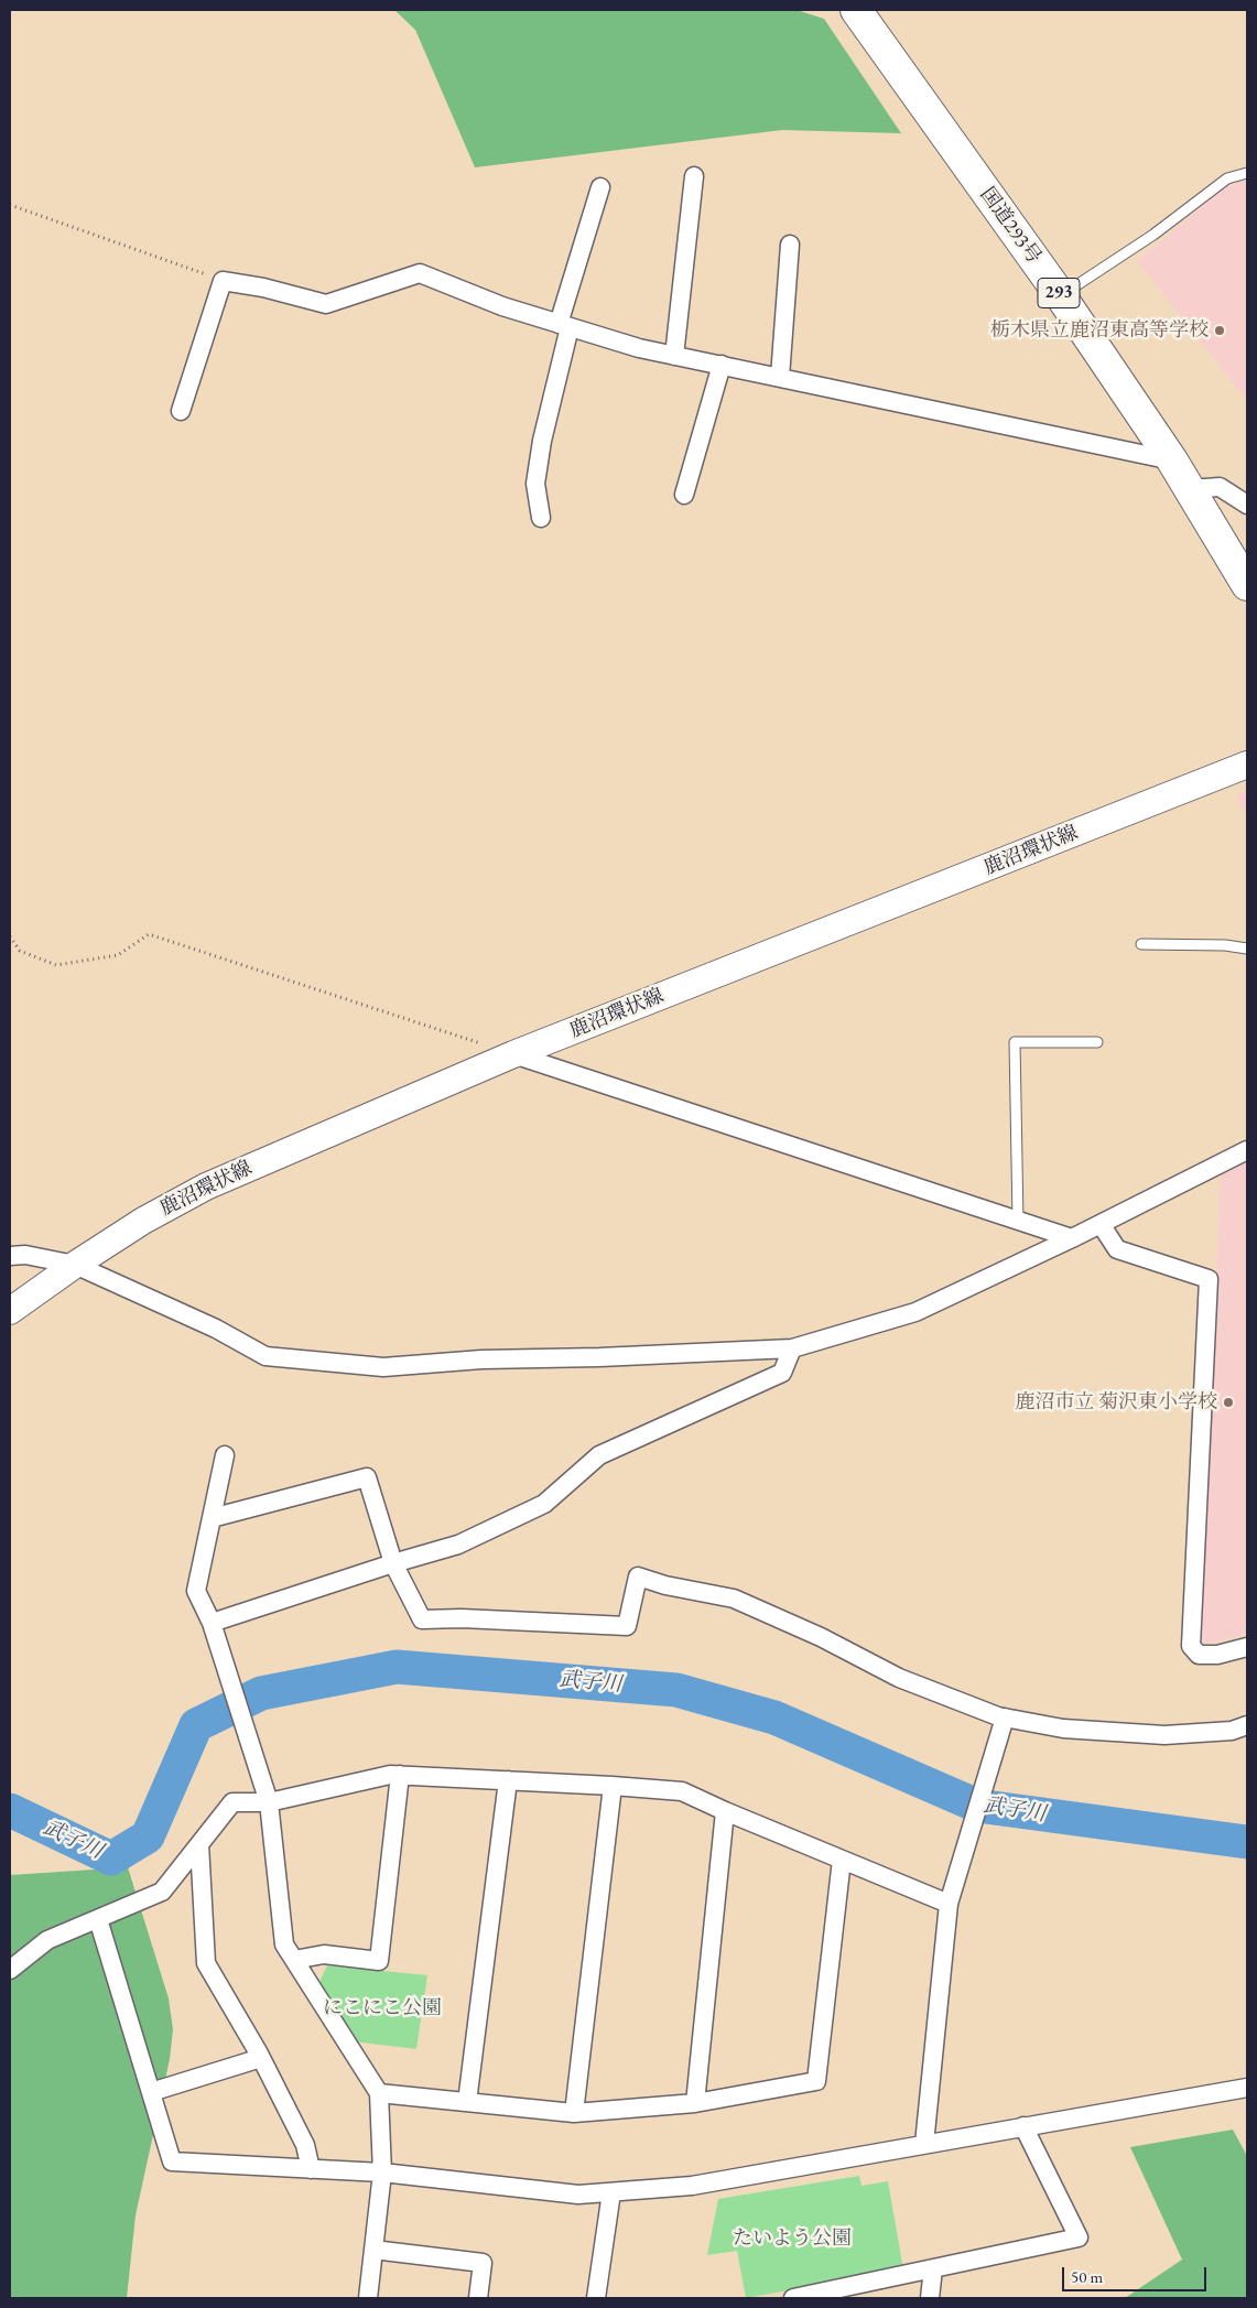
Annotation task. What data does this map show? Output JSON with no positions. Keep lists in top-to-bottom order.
{
  "streets": {
    "highway": ["国道293号", "293"],
    "main road": ["鹿沼環状線"]
  },
  "water": ["武子川"],
  "parks": ["にこにこ公園", "たいよう公園"],
  "places": ["栃木県立鹿沼東高等学校", "鹿沼市立 菊沢東小学校"],
  "scale_bar": "50 m"
}
